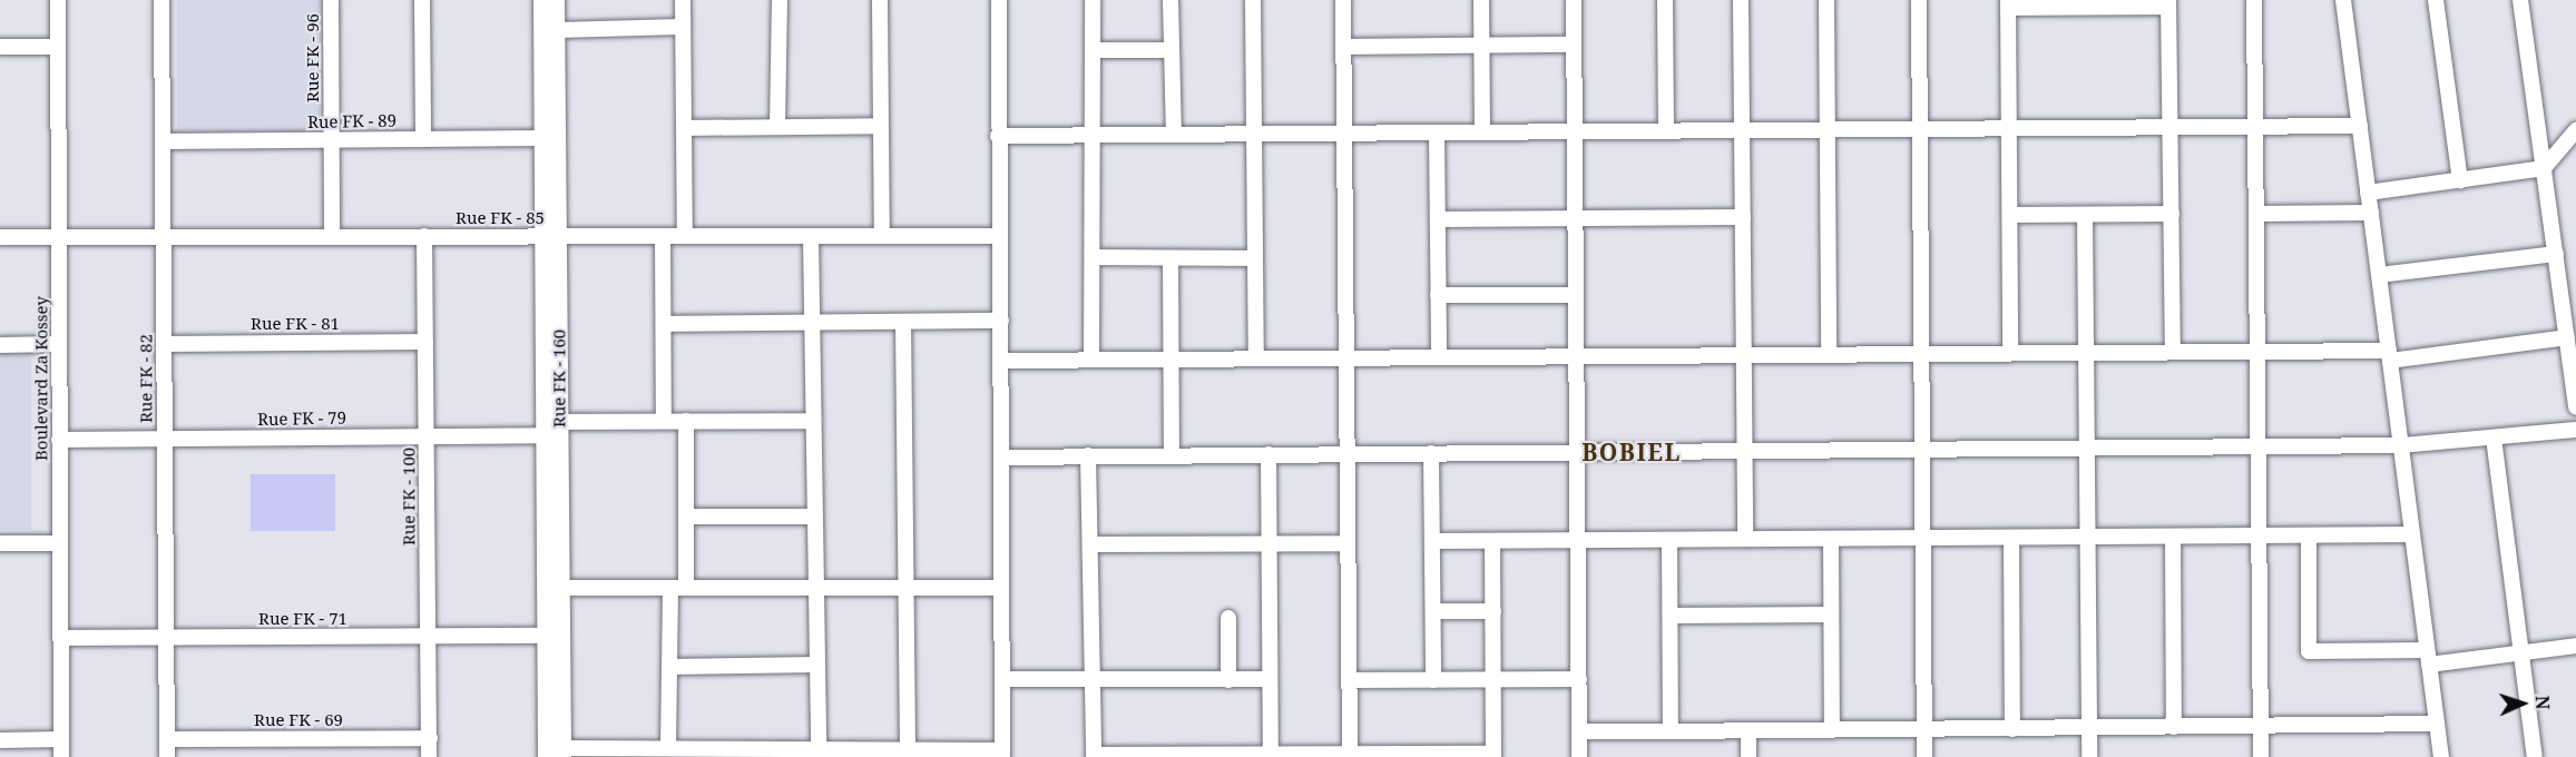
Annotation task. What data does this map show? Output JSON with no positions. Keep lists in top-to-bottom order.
{
  "streets": {
    "main road": ["Rue FK - 160"],
    "street": [
      "Rue FK - 96",
      "Rue FK - 89",
      "Rue FK - 85",
      "Rue FK - 81",
      "Boulevard Za Kossey",
      "Rue FK - 82",
      "Rue FK - 79",
      "Rue FK - 100",
      "Rue FK - 71",
      "Rue FK - 69"
    ]
  },
  "crossings": [
    ["Rue FK - 96", "Rue FK - 89"],
    ["Rue FK - 96", "Rue FK - 85"],
    ["Rue FK - 89", "Rue FK - 82"],
    ["Rue FK - 89", "Rue FK - 160"],
    ["Rue FK - 85", "Boulevard Za Kossey"],
    ["Rue FK - 85", "Rue FK - 82"],
    ["Rue FK - 85", "Rue FK - 160"],
    ["Rue FK - 85", "Rue FK - 100"],
    ["Rue FK - 81", "Rue FK - 82"],
    ["Rue FK - 81", "Rue FK - 100"],
    ["Boulevard Za Kossey", "Rue FK - 79"],
    ["Boulevard Za Kossey", "Rue FK - 71"],
    ["Rue FK - 82", "Rue FK - 79"],
    ["Rue FK - 82", "Rue FK - 71"],
    ["Rue FK - 82", "Rue FK - 69"],
    ["Rue FK - 160", "Rue FK - 79"],
    ["Rue FK - 160", "Rue FK - 71"],
    ["Rue FK - 79", "Rue FK - 100"],
    ["Rue FK - 100", "Rue FK - 71"],
    ["Rue FK - 100", "Rue FK - 69"]
  ],
  "districts": ["BOBIEL"],
  "north": "right"
}
